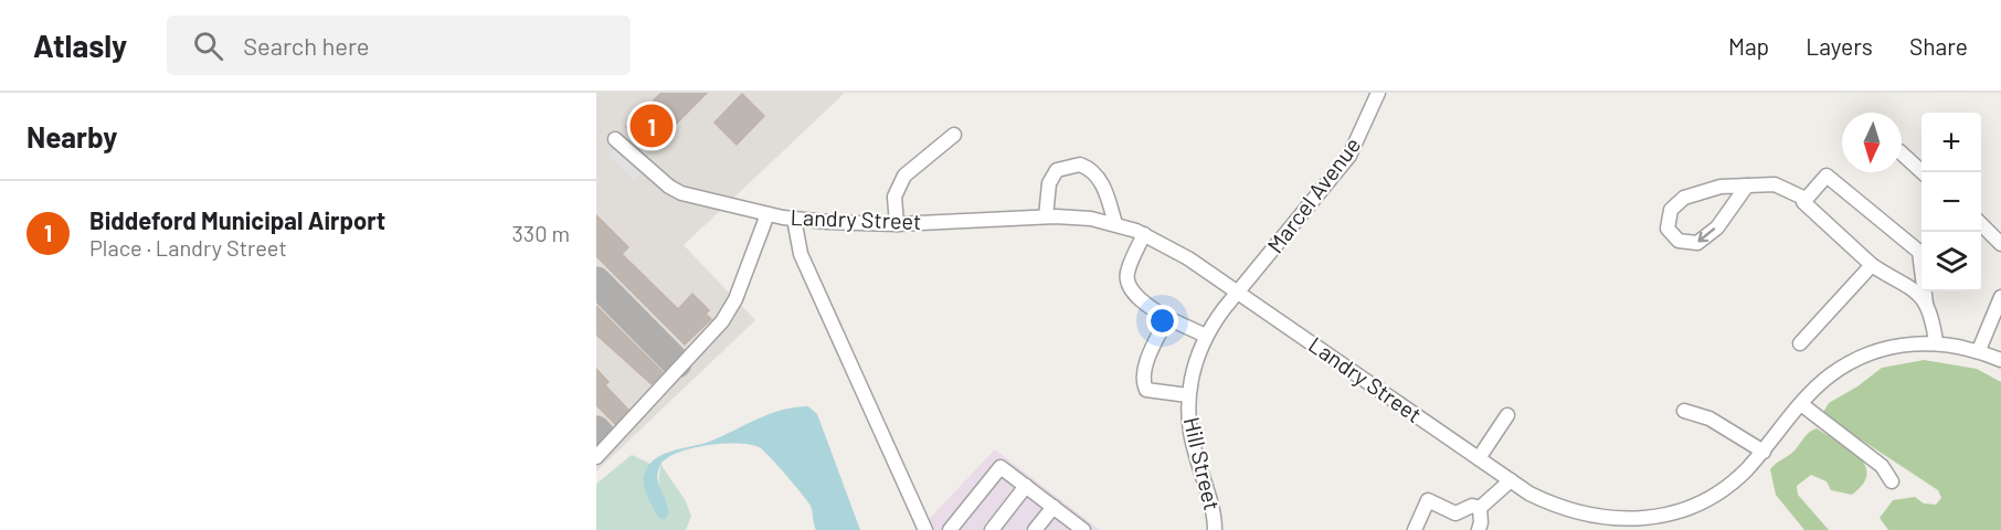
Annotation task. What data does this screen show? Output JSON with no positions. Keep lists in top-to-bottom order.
{
  "streets": {
    "street": ["Marcel Avenue", "Landry Street", "Hill Street"]
  },
  "crossings": [
    ["Marcel Avenue", "Landry Street"],
    ["Marcel Avenue", "Hill Street"],
    ["Landry Street", "Hill Street"]
  ],
  "north": "bottom",
  "page": {
    "header": "Atlasly",
    "search": "Search here",
    "nav": ["Map", "Layers", "Share"],
    "heading": "Nearby",
    "pins": "1",
    "map_buttons": ["+", "−"],
    "list": [
      {
        "mark": "1",
        "name": "Biddeford Municipal Airport",
        "note": "Place · Landry Street",
        "value": "330 m"
      }
    ]
  }
}
